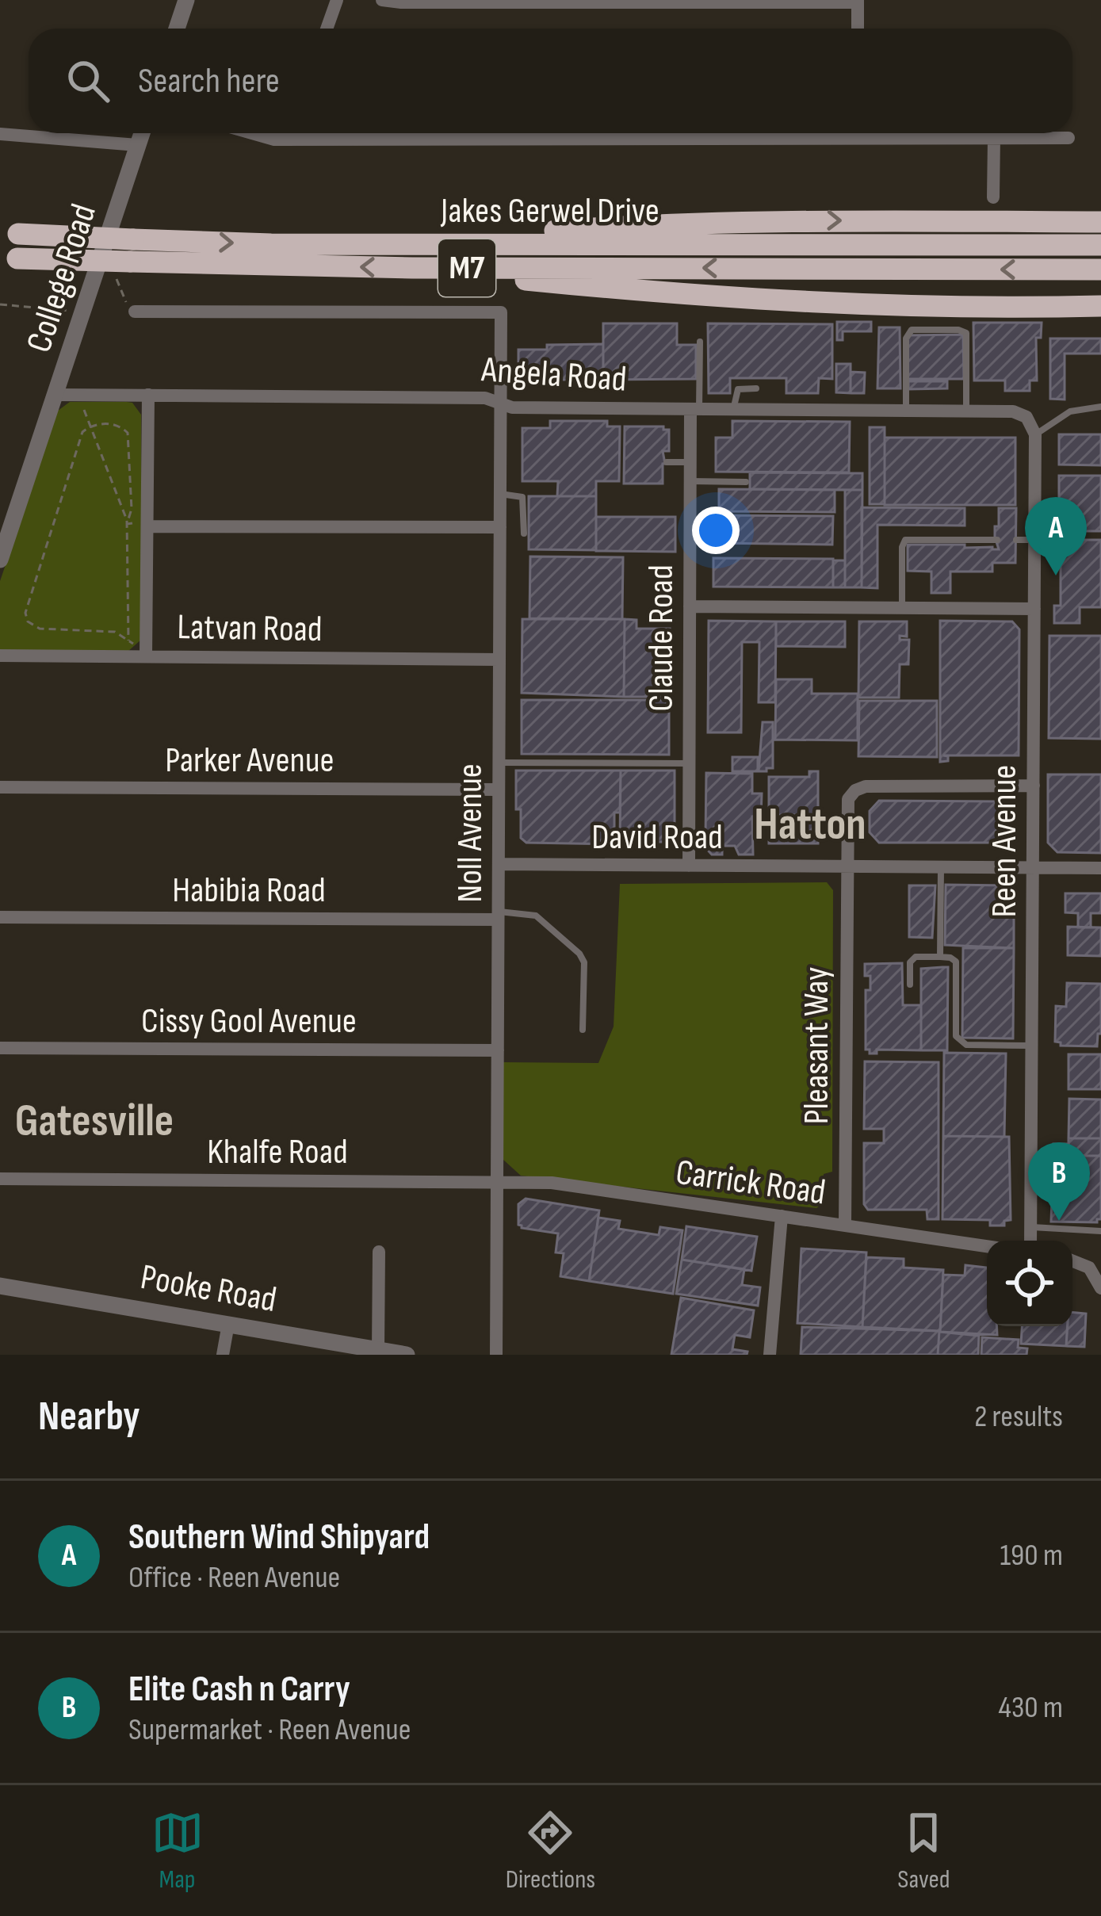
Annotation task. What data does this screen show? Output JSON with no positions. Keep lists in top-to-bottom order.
{
  "streets": {
    "highway": ["Jakes Gerwel Drive", "M7"],
    "street": [
      "College Road",
      "Angela Road",
      "Latvan Road",
      "Claude Road",
      "Parker Avenue",
      "Noll Avenue",
      "David Road",
      "Reen Avenue",
      "Habibia Road",
      "Cissy Gool Avenue",
      "Pleasant Way",
      "Khalfe Road",
      "Carrick Road",
      "Pooke Road"
    ]
  },
  "crossings": [
    ["College Road", "Angela Road"],
    ["Angela Road", "Claude Road"],
    ["Angela Road", "Noll Avenue"],
    ["Angela Road", "Reen Avenue"],
    ["Latvan Road", "Noll Avenue"],
    ["Claude Road", "David Road"],
    ["Parker Avenue", "Noll Avenue"],
    ["Noll Avenue", "David Road"],
    ["Noll Avenue", "Habibia Road"],
    ["Noll Avenue", "Cissy Gool Avenue"],
    ["Noll Avenue", "Khalfe Road"],
    ["Noll Avenue", "Carrick Road"],
    ["David Road", "Reen Avenue"],
    ["David Road", "Pleasant Way"],
    ["Reen Avenue", "Pleasant Way"],
    ["Pleasant Way", "Carrick Road"],
    ["Khalfe Road", "Carrick Road"]
  ],
  "districts": ["Hatton", "Gatesville"],
  "page": {
    "search": "Search here",
    "pins": ["A", "B"],
    "heading": ["Nearby", "2 results"],
    "list": [
      {
        "mark": "A",
        "name": "Southern Wind Shipyard",
        "note": "Office · Reen Avenue",
        "value": "190 m"
      },
      {
        "mark": "B",
        "name": "Elite Cash n Carry",
        "note": "Supermarket · Reen Avenue",
        "value": "430 m"
      }
    ],
    "nav": ["Map", "Directions", "Saved"]
  }
}
